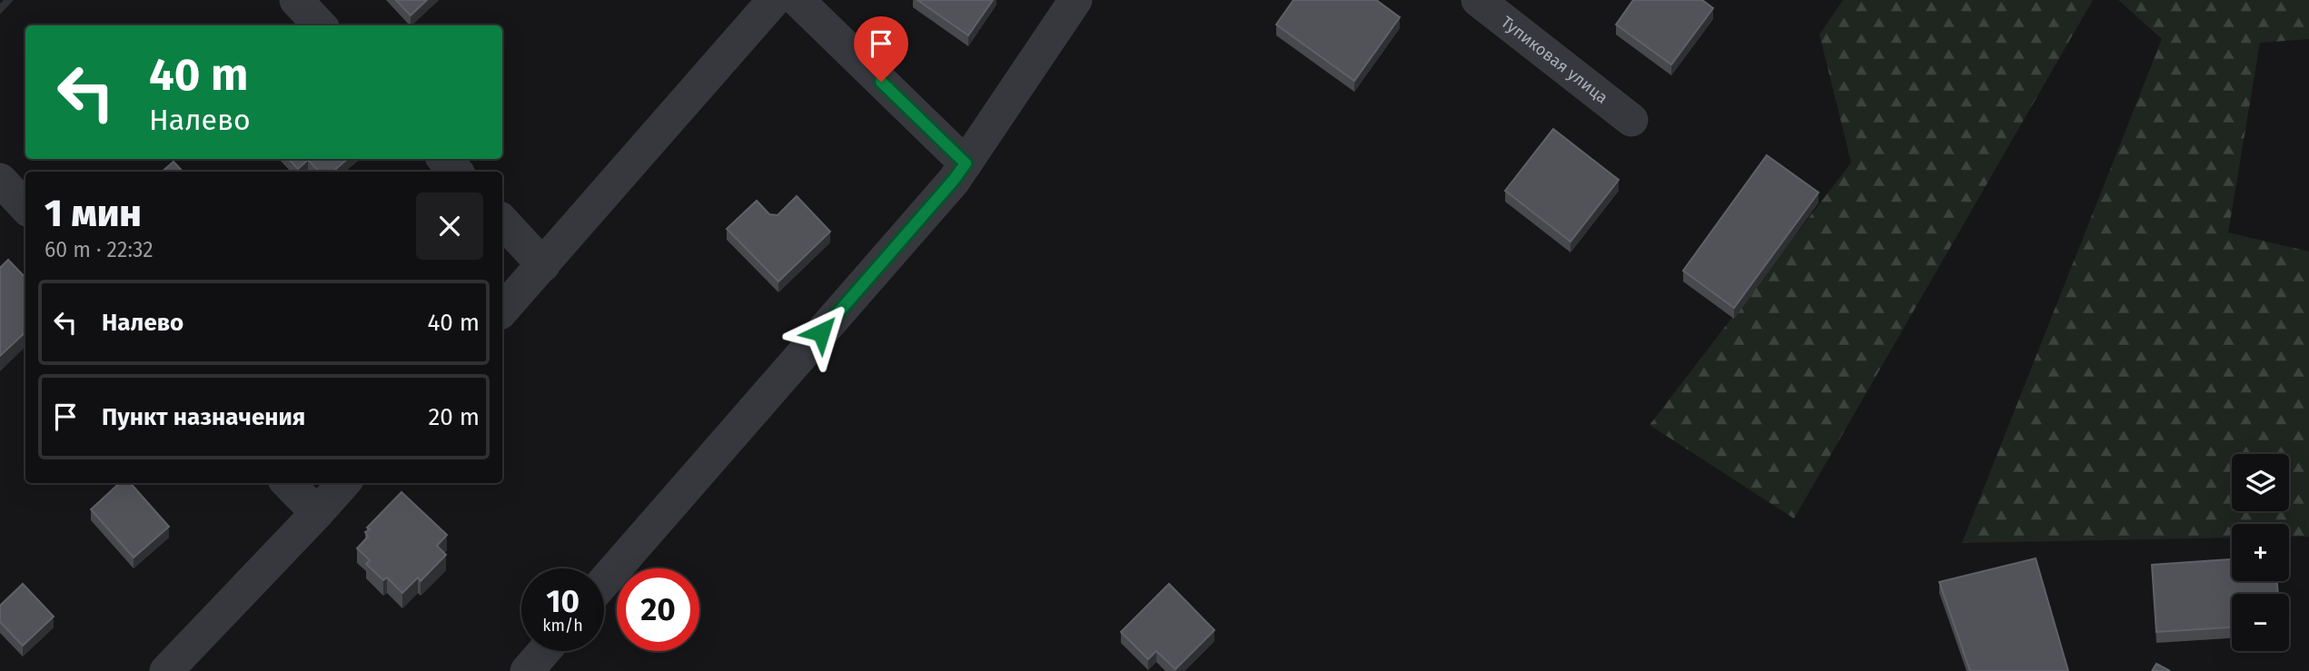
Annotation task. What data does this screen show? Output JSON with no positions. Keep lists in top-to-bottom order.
{
  "streets": {
    "lane": ["Тупиковая улица"]
  },
  "page": {
    "turn": ["40 m", "Налево"],
    "heading": ["1 мин", "60 m · 22:32"],
    "list": [
      {
        "name": "Налево",
        "value": "40 m"
      },
      {
        "name": "Пункт назначения",
        "value": "20 m"
      }
    ],
    "map_buttons": ["+", "−"],
    "speed": "10 km/h",
    "limit": "20"
  }
}
